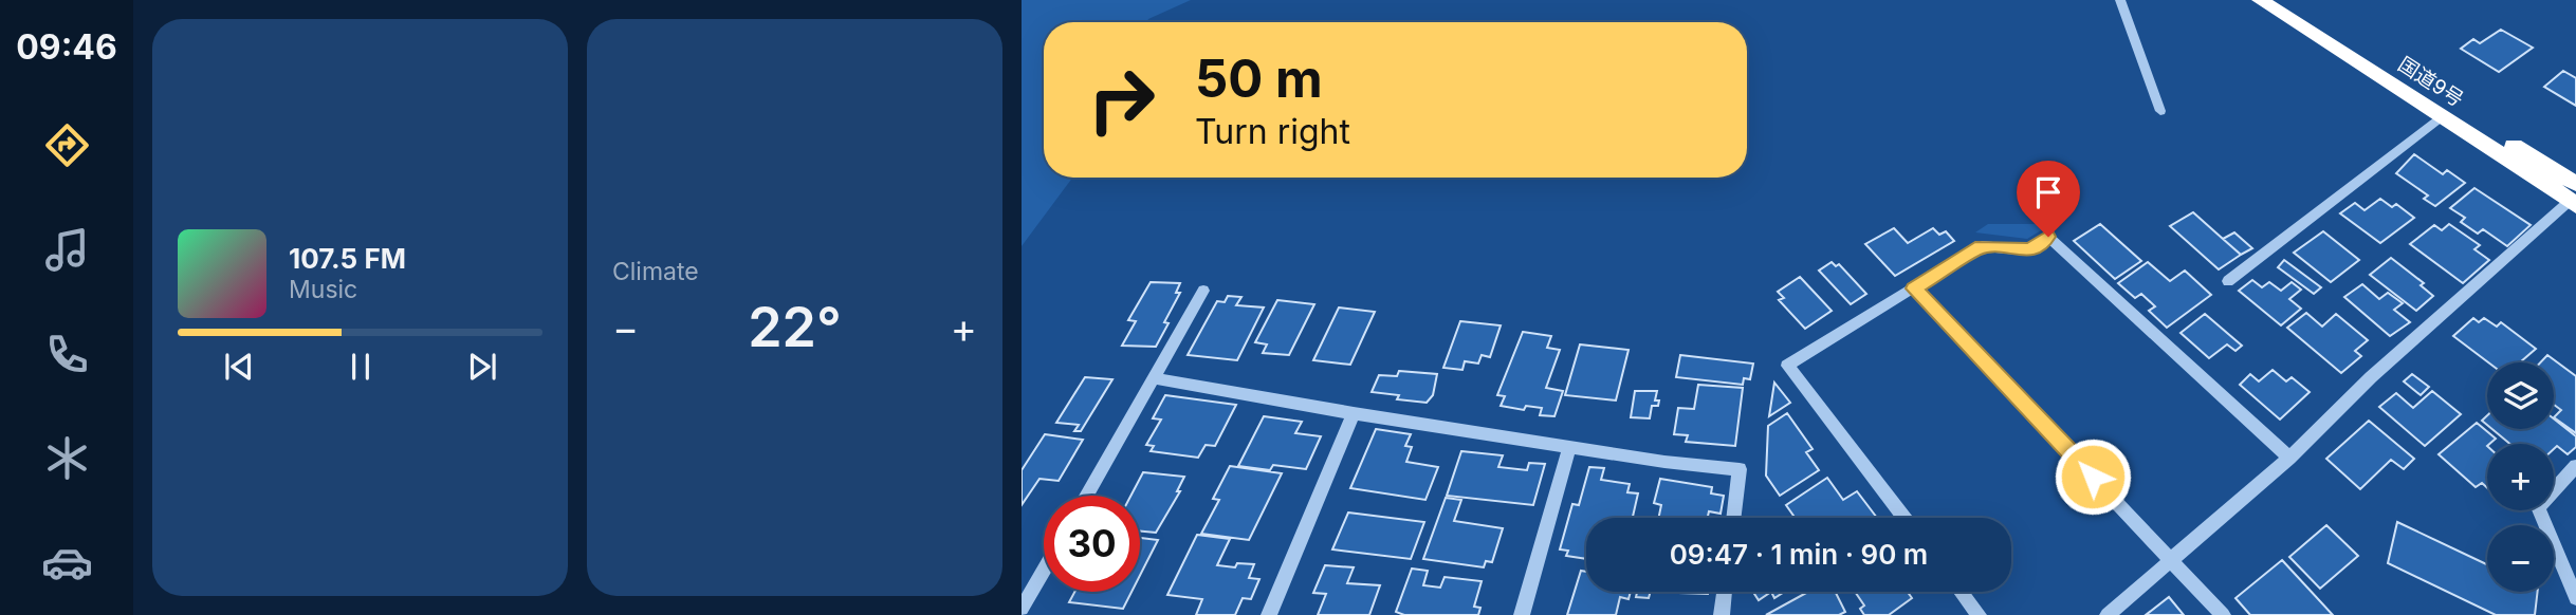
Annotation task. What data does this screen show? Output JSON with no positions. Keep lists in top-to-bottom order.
{
  "streets": {
    "highway": ["国道9号"]
  },
  "page": {
    "tabs": "09:46",
    "tile": "Climate",
    "turn": ["50 m", "Turn right"],
    "song": ["107.5 FM", "Music"],
    "heat": ["−", "22°", "+"],
    "map_buttons": ["+", "−"],
    "limit": "30",
    "trip": "09:47 · 1 min · 90 m"
  }
}
